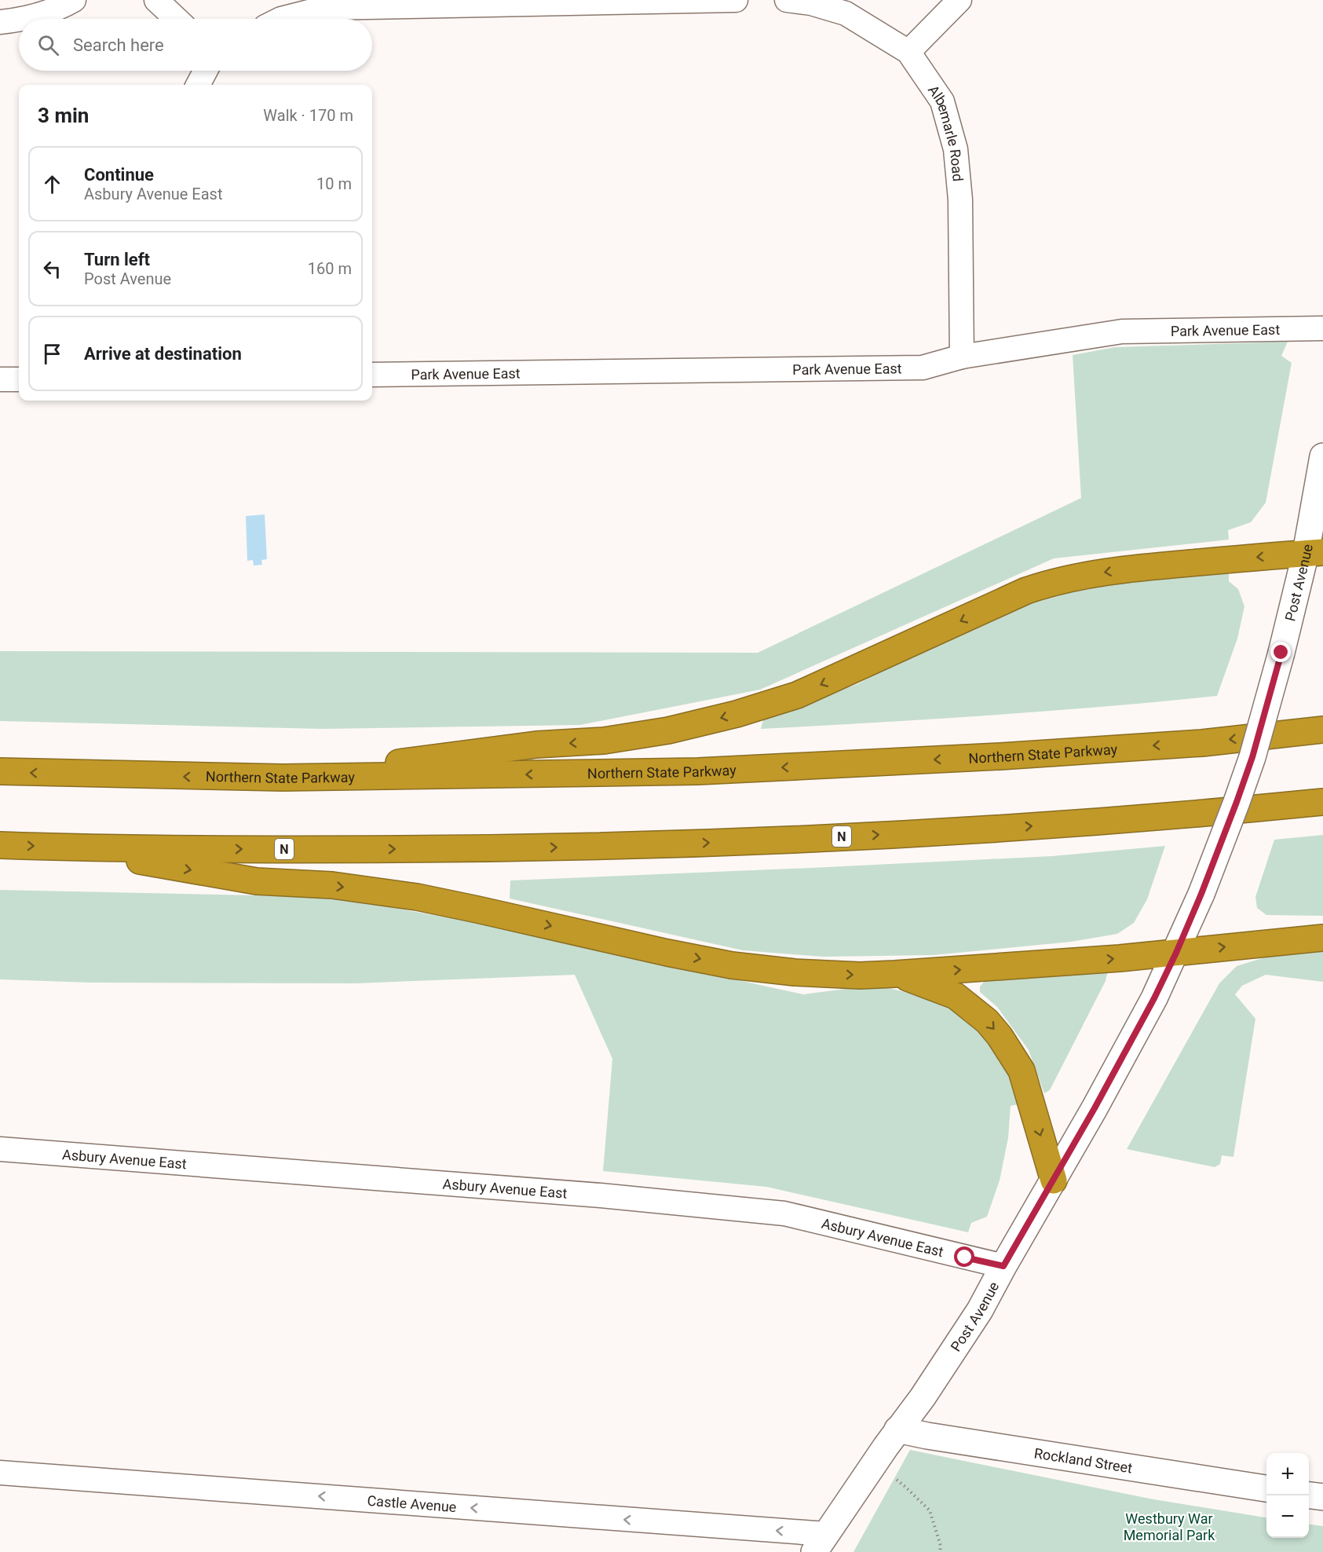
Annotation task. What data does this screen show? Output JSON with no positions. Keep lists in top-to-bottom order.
{
  "streets": {
    "highway": ["Northern State Parkway", "N"],
    "main road": ["Post Avenue", "Rockland Street"],
    "street": [
      "Albemarle Road",
      "Park Avenue East",
      "Asbury Avenue East",
      "Castle Avenue"
    ]
  },
  "crossings": [
    ["Albemarle Road", "Park Avenue East"],
    ["Post Avenue", "Asbury Avenue East"],
    ["Post Avenue", "Rockland Street"],
    ["Post Avenue", "Castle Avenue"]
  ],
  "one_way": ["Castle Avenue"],
  "parks": ["Westbury War Memorial Park"],
  "page": {
    "search": "Search here",
    "heading": ["3 min", "Walk · 170 m"],
    "list": [
      ["Continue", "Asbury Avenue East", "10 m"],
      ["Turn left", "Post Avenue", "160 m"],
      "Arrive at destination"
    ],
    "map_buttons": ["+", "−"]
  }
}
